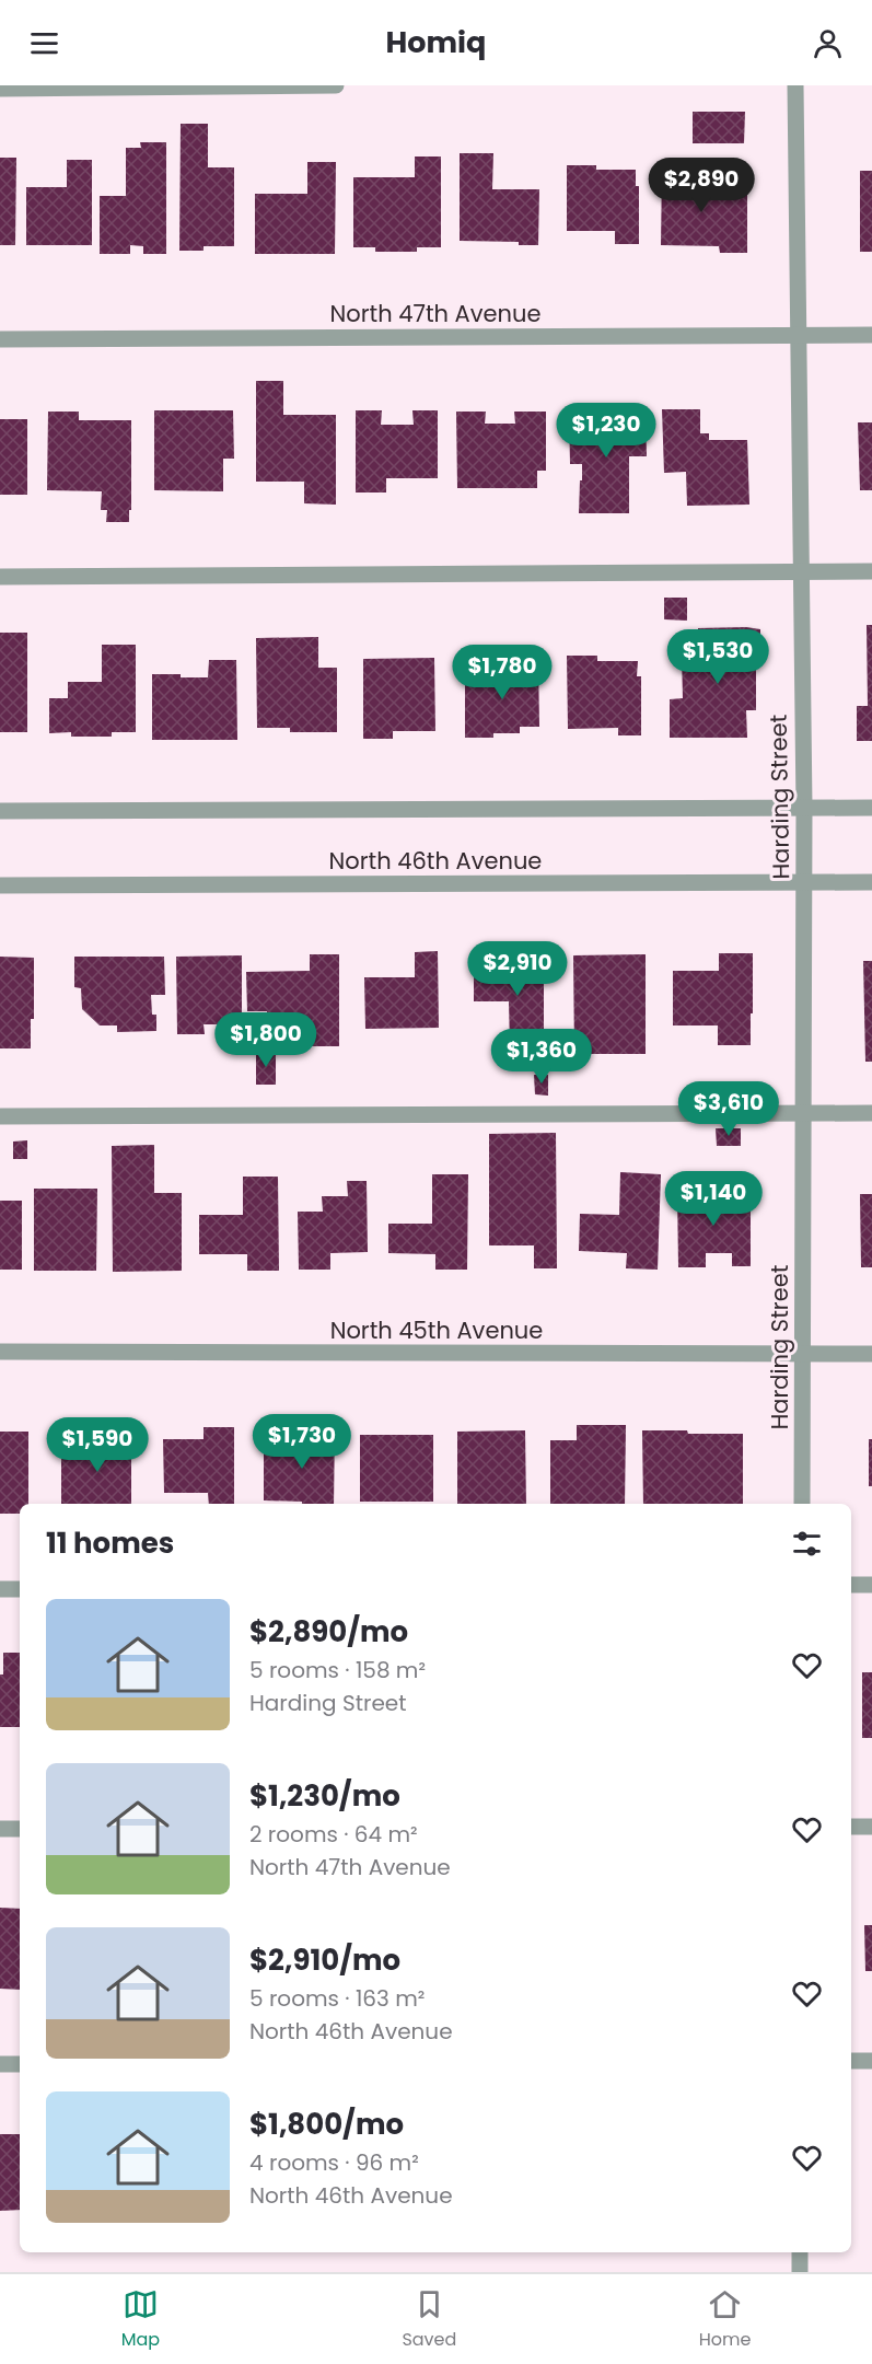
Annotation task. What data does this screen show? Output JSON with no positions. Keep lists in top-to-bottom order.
{
  "streets": {
    "street": [
      "North 47th Avenue",
      "Harding Street",
      "North 46th Avenue",
      "North 45th Avenue"
    ]
  },
  "crossings": [
    ["North 47th Avenue", "Harding Street"],
    ["Harding Street", "North 46th Avenue"],
    ["Harding Street", "North 45th Avenue"]
  ],
  "page": {
    "header": "Homiq",
    "price": [
      "$2,890",
      "$1,230",
      "$1,530",
      "$1,780",
      "$2,910",
      "$1,800",
      "$1,360",
      "$3,610",
      "$1,140",
      "$1,730",
      "$1,590"
    ],
    "heading": "11 homes",
    "list": [
      {
        "name": "$2,890/mo",
        "note": "5 rooms · 158 m² · Harding Street"
      },
      {
        "name": "$1,230/mo",
        "note": "2 rooms · 64 m² · North 47th Avenue"
      },
      {
        "name": "$2,910/mo",
        "note": "5 rooms · 163 m² · North 46th Avenue"
      },
      {
        "name": "$1,800/mo",
        "note": "4 rooms · 96 m² · North 46th Avenue"
      }
    ],
    "tabs": ["Map", "Saved", "Home"]
  }
}
